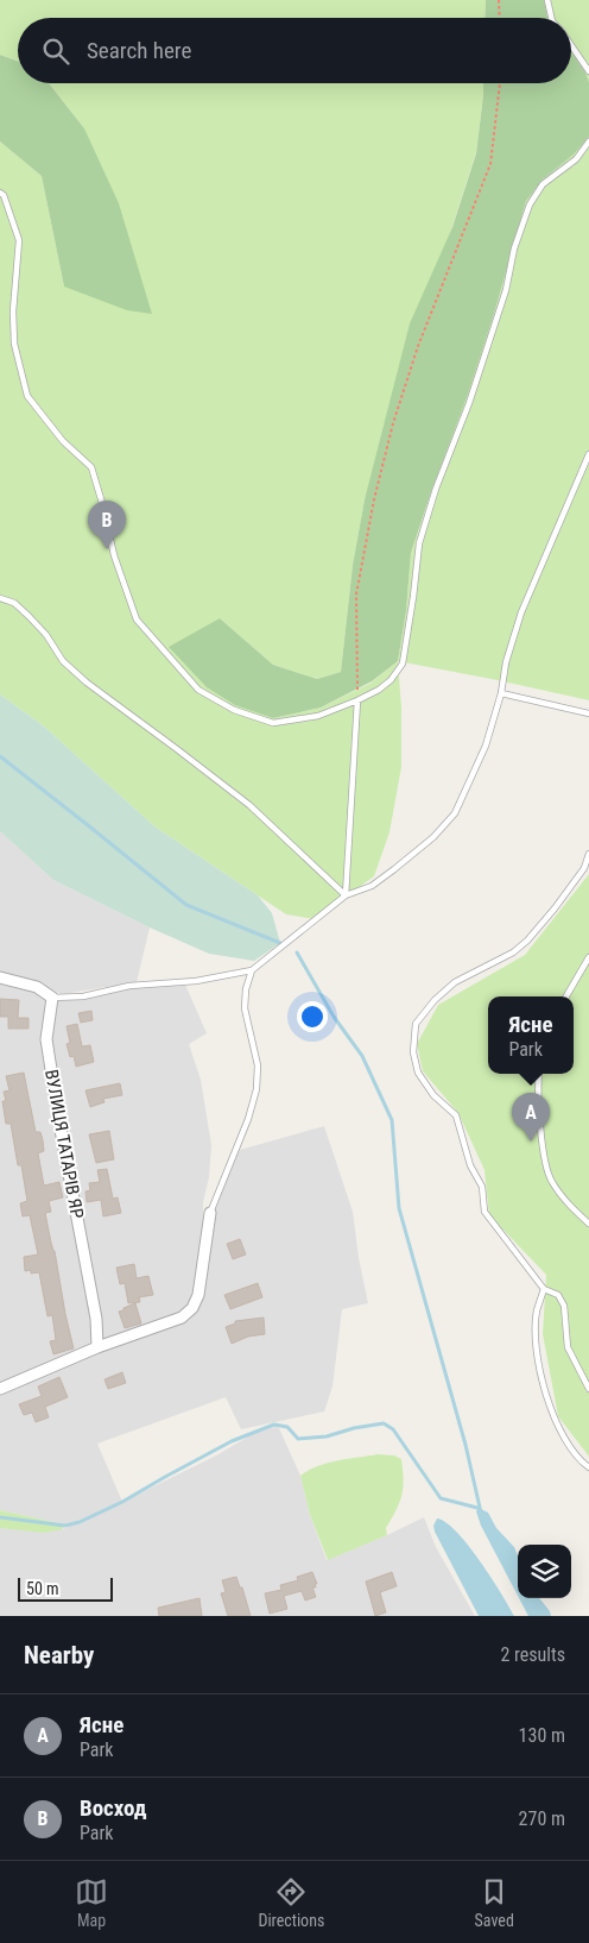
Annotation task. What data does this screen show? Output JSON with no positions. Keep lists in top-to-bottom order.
{
  "streets": {
    "street": ["ВУЛИЦЯ ТАТАРІВ ЯР"]
  },
  "scale_bar": "50 m",
  "page": {
    "search": "Search here",
    "pins": ["B", "A"],
    "popup": ["Ясне", "Park"],
    "scale": "50 m",
    "heading": ["Nearby", "2 results"],
    "list": [
      {
        "mark": "A",
        "name": "Ясне",
        "note": "Park",
        "value": "130 m"
      },
      {
        "mark": "B",
        "name": "Восход",
        "note": "Park",
        "value": "270 m"
      }
    ],
    "nav": ["Map", "Directions", "Saved"]
  }
}
